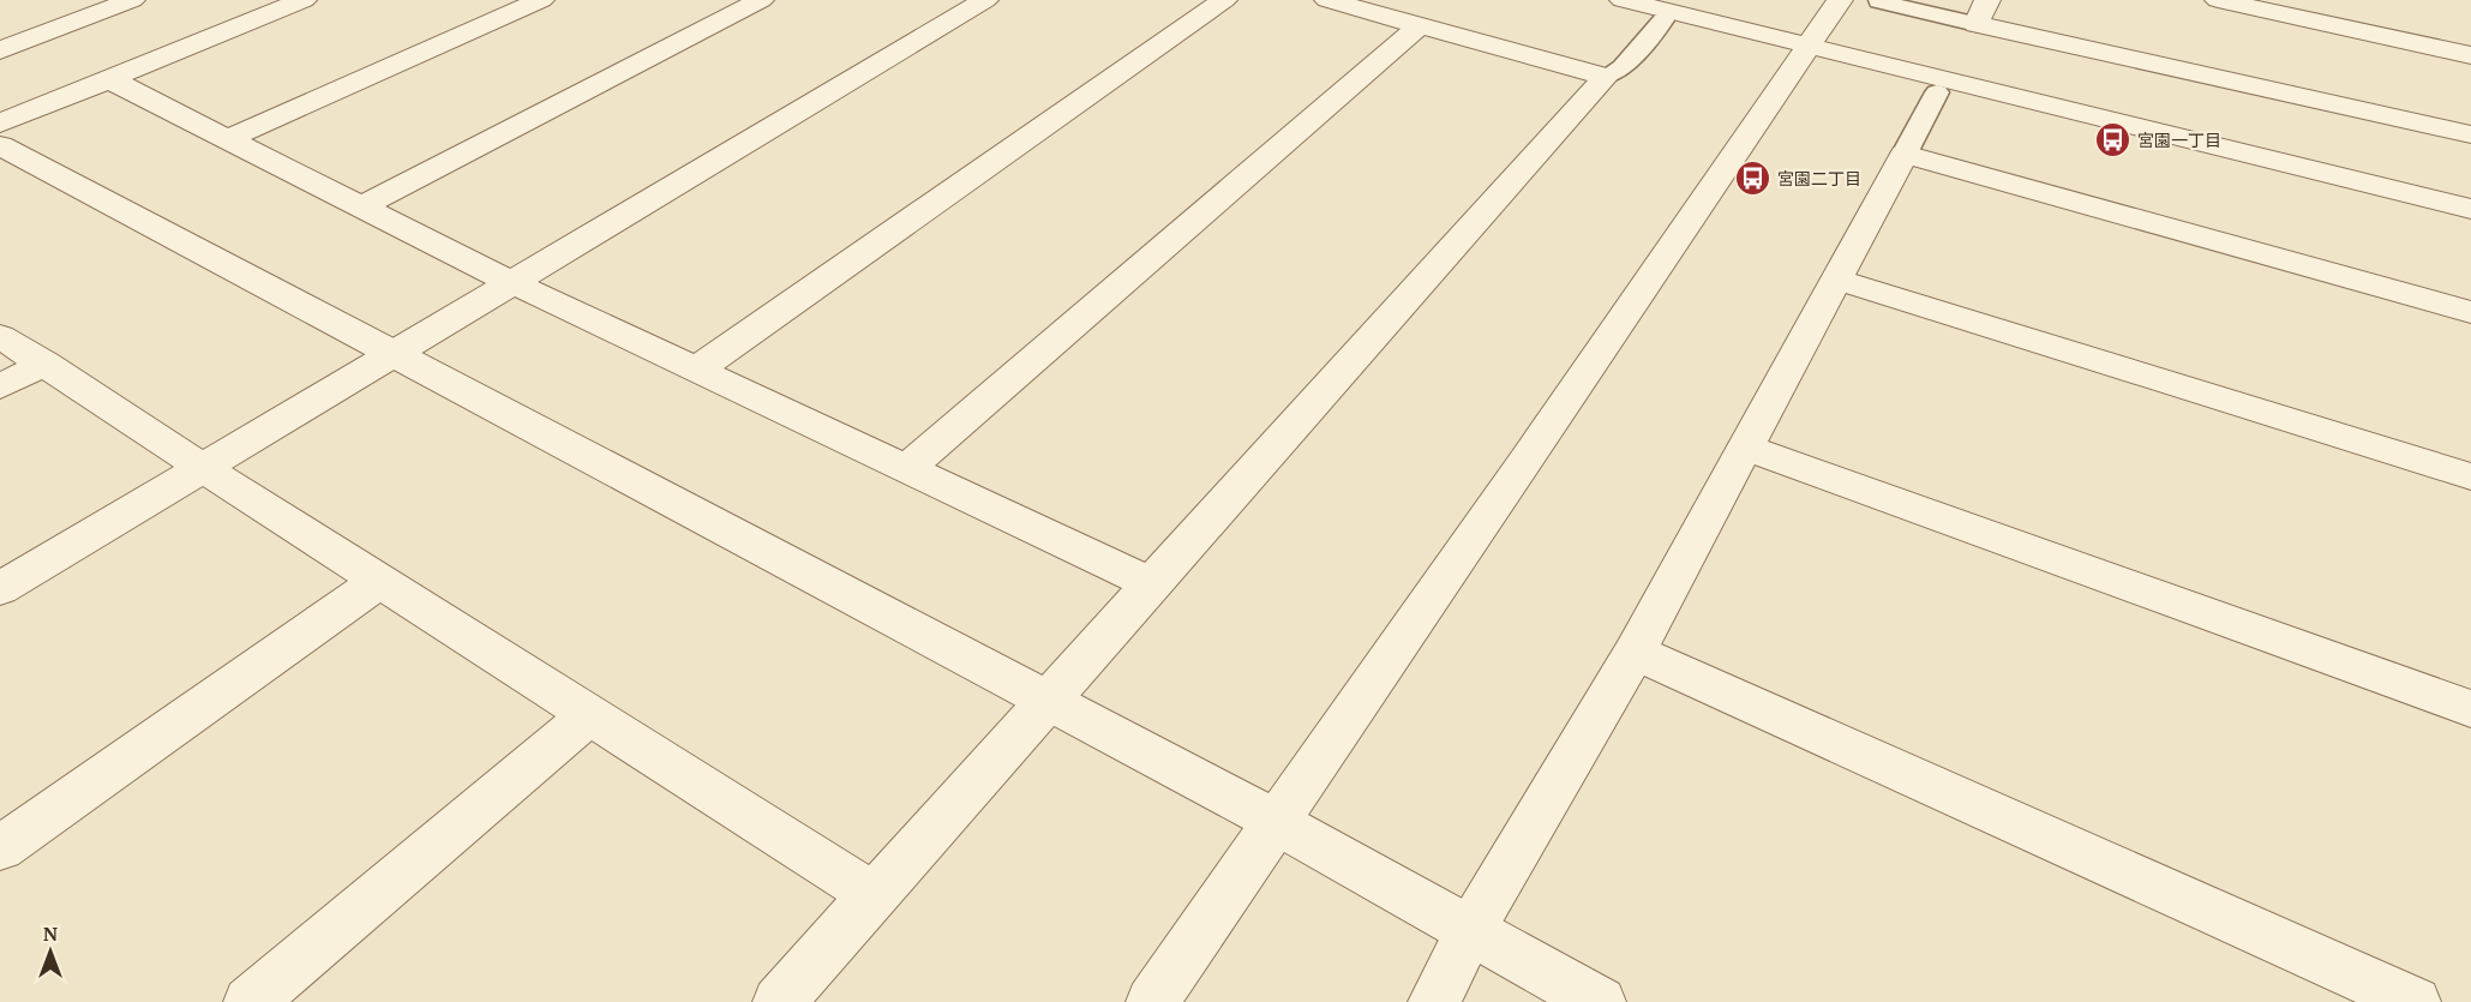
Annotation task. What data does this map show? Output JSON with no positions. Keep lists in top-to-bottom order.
{
  "places": {
    "bus stop": ["宮園一丁目", "宮園二丁目"]
  },
  "north": "top"
}
